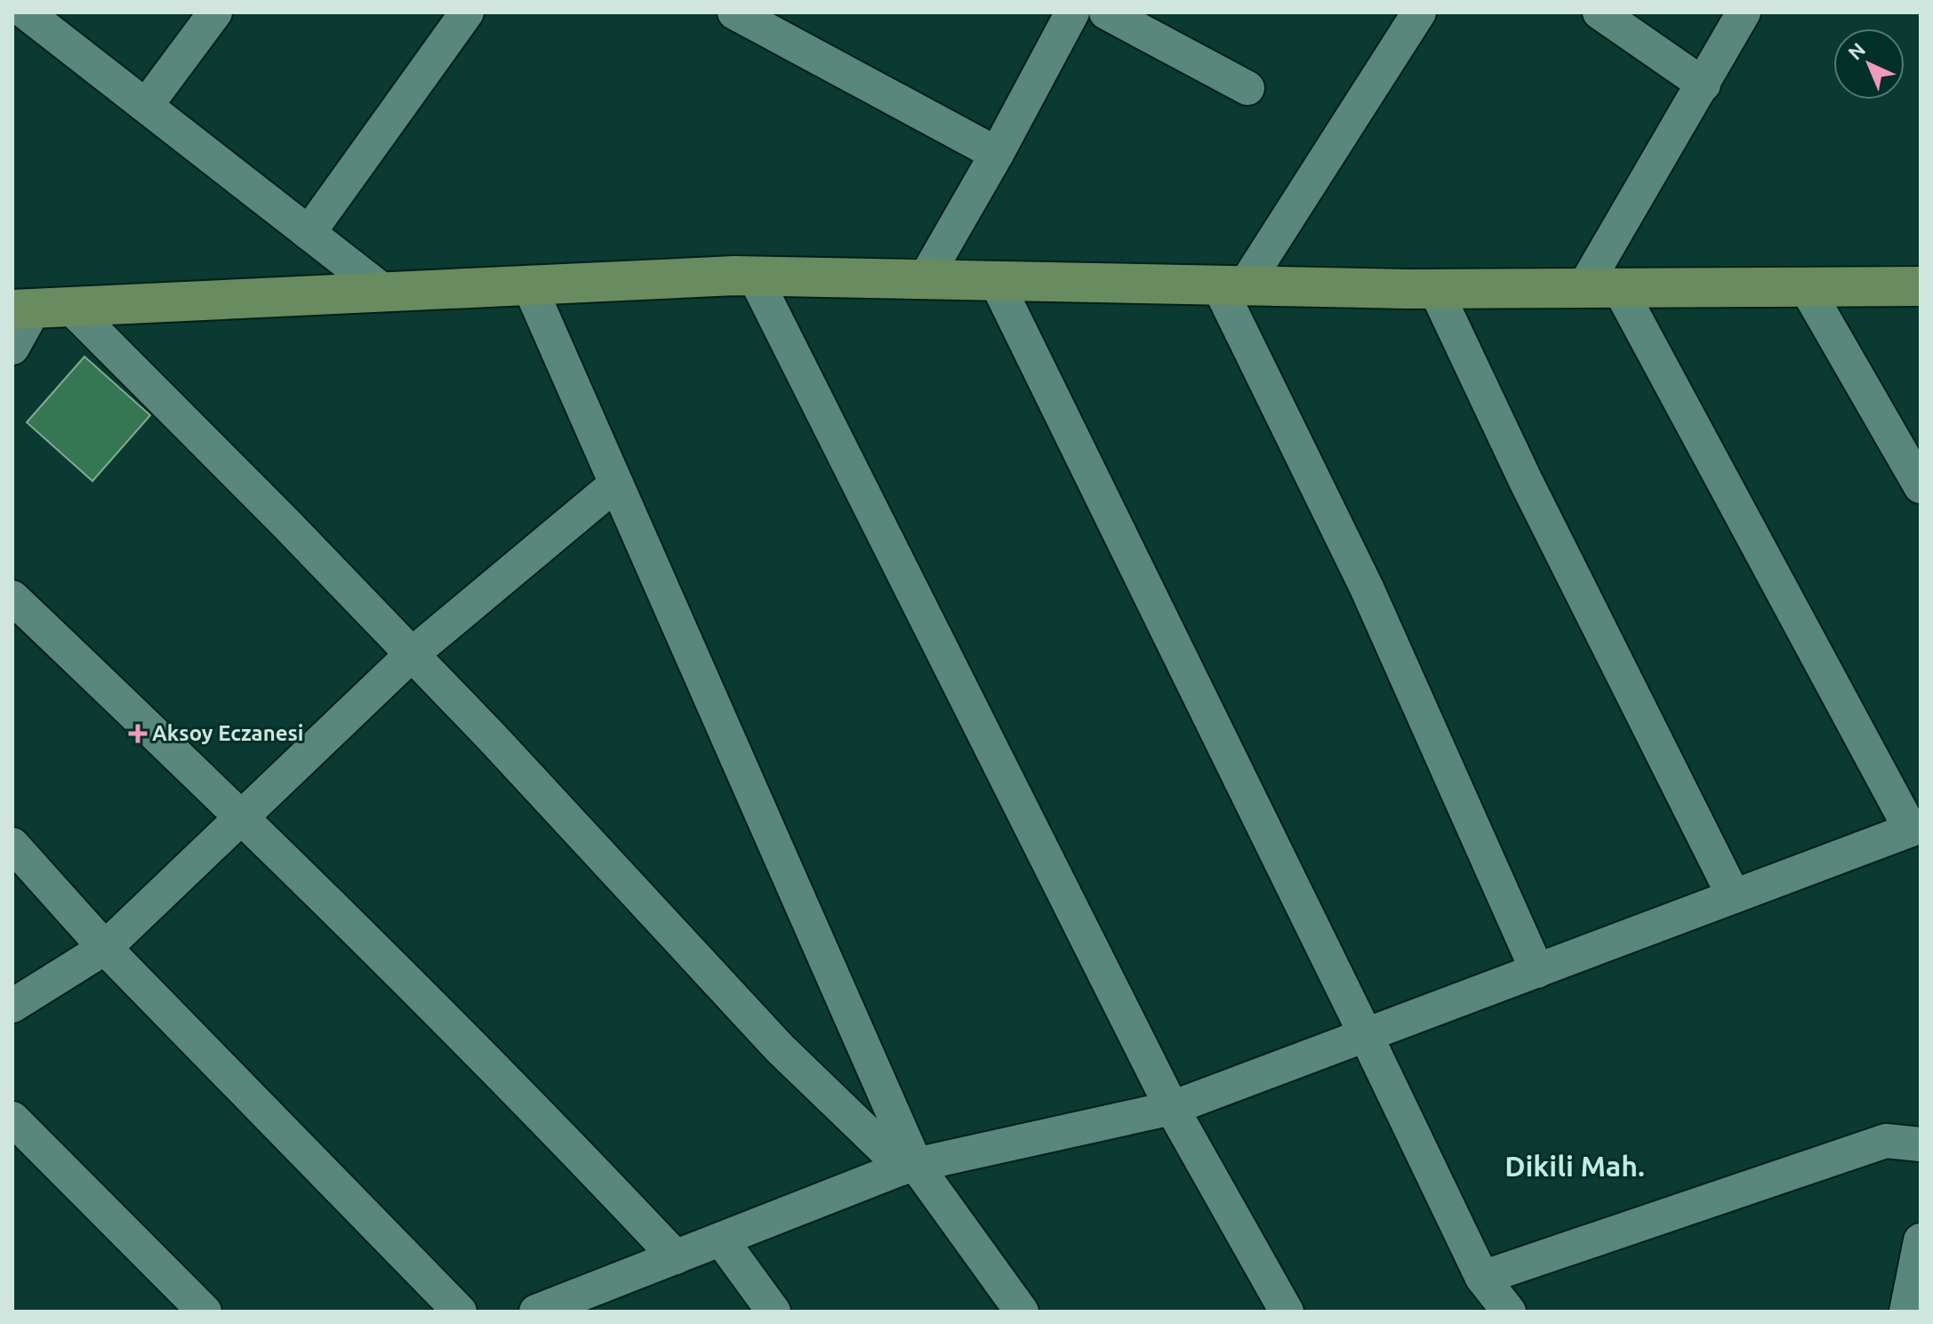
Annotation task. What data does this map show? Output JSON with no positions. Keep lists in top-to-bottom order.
{
  "districts": ["Dikili Mah."],
  "places": {
    "health": ["Aksoy Eczanesi"]
  },
  "north": "top left"
}
